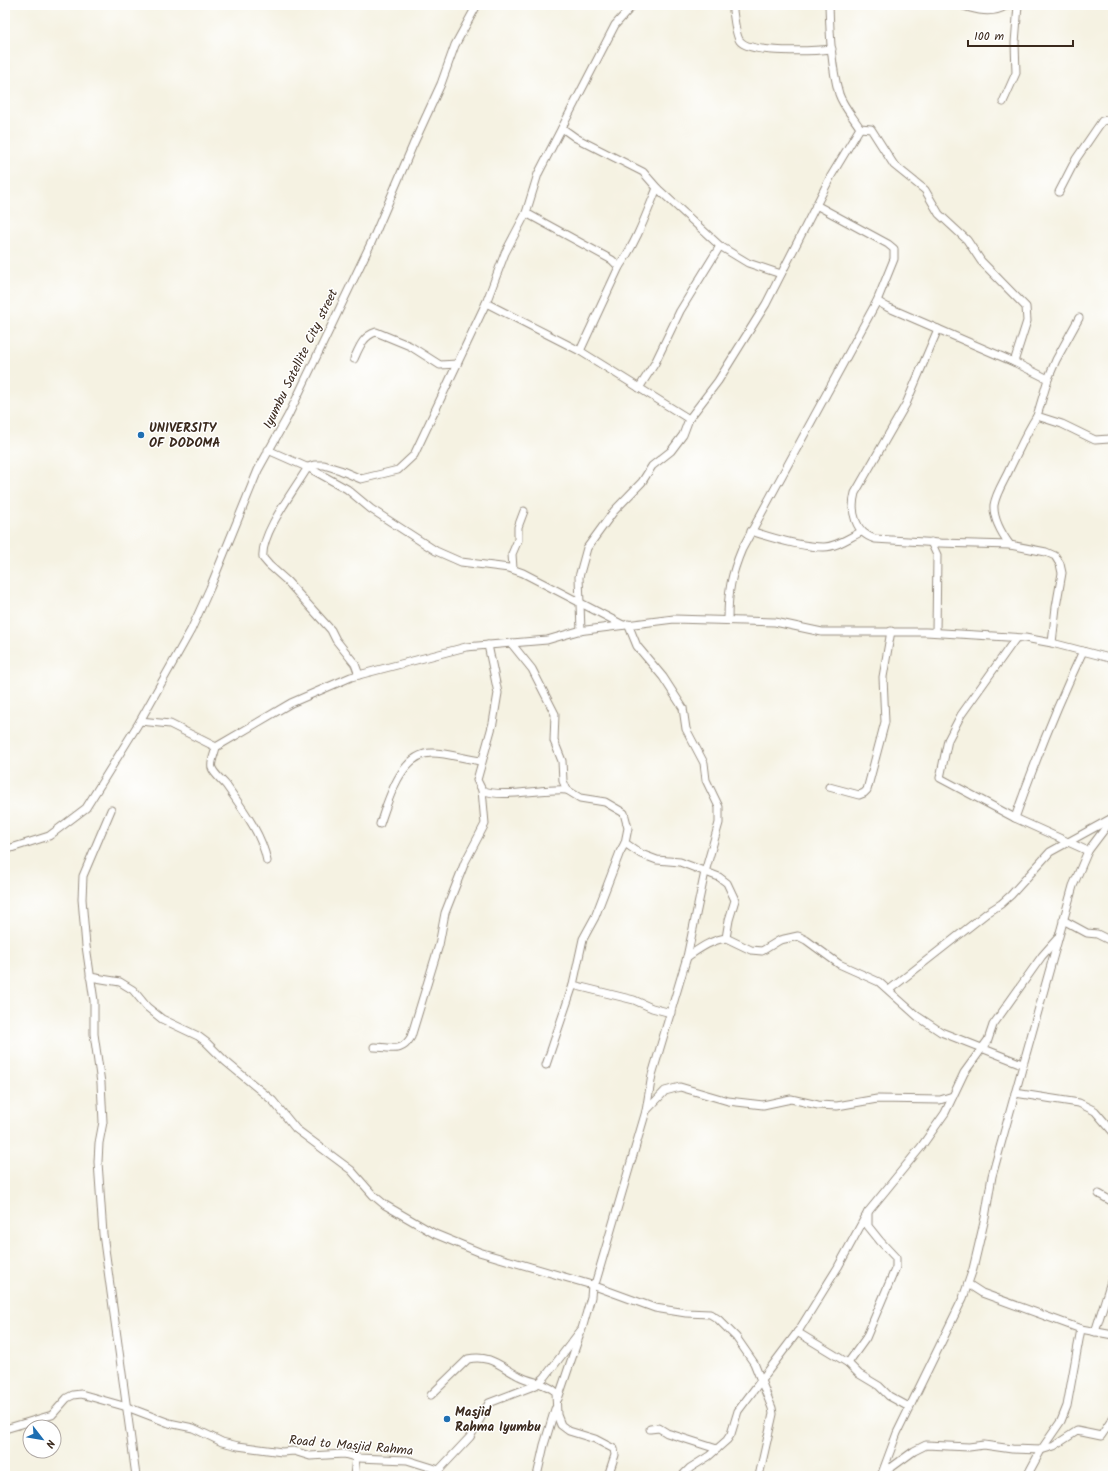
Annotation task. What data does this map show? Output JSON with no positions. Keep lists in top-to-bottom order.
{
  "streets": {
    "street": ["Iyumbu Satellite City street", "Road to Masjid Rahma"]
  },
  "places": ["UNIVERSITY OF DODOMA", "Masjid Rahma Iyumbu"],
  "scale_bar": "100 m",
  "north": "bottom right"
}
